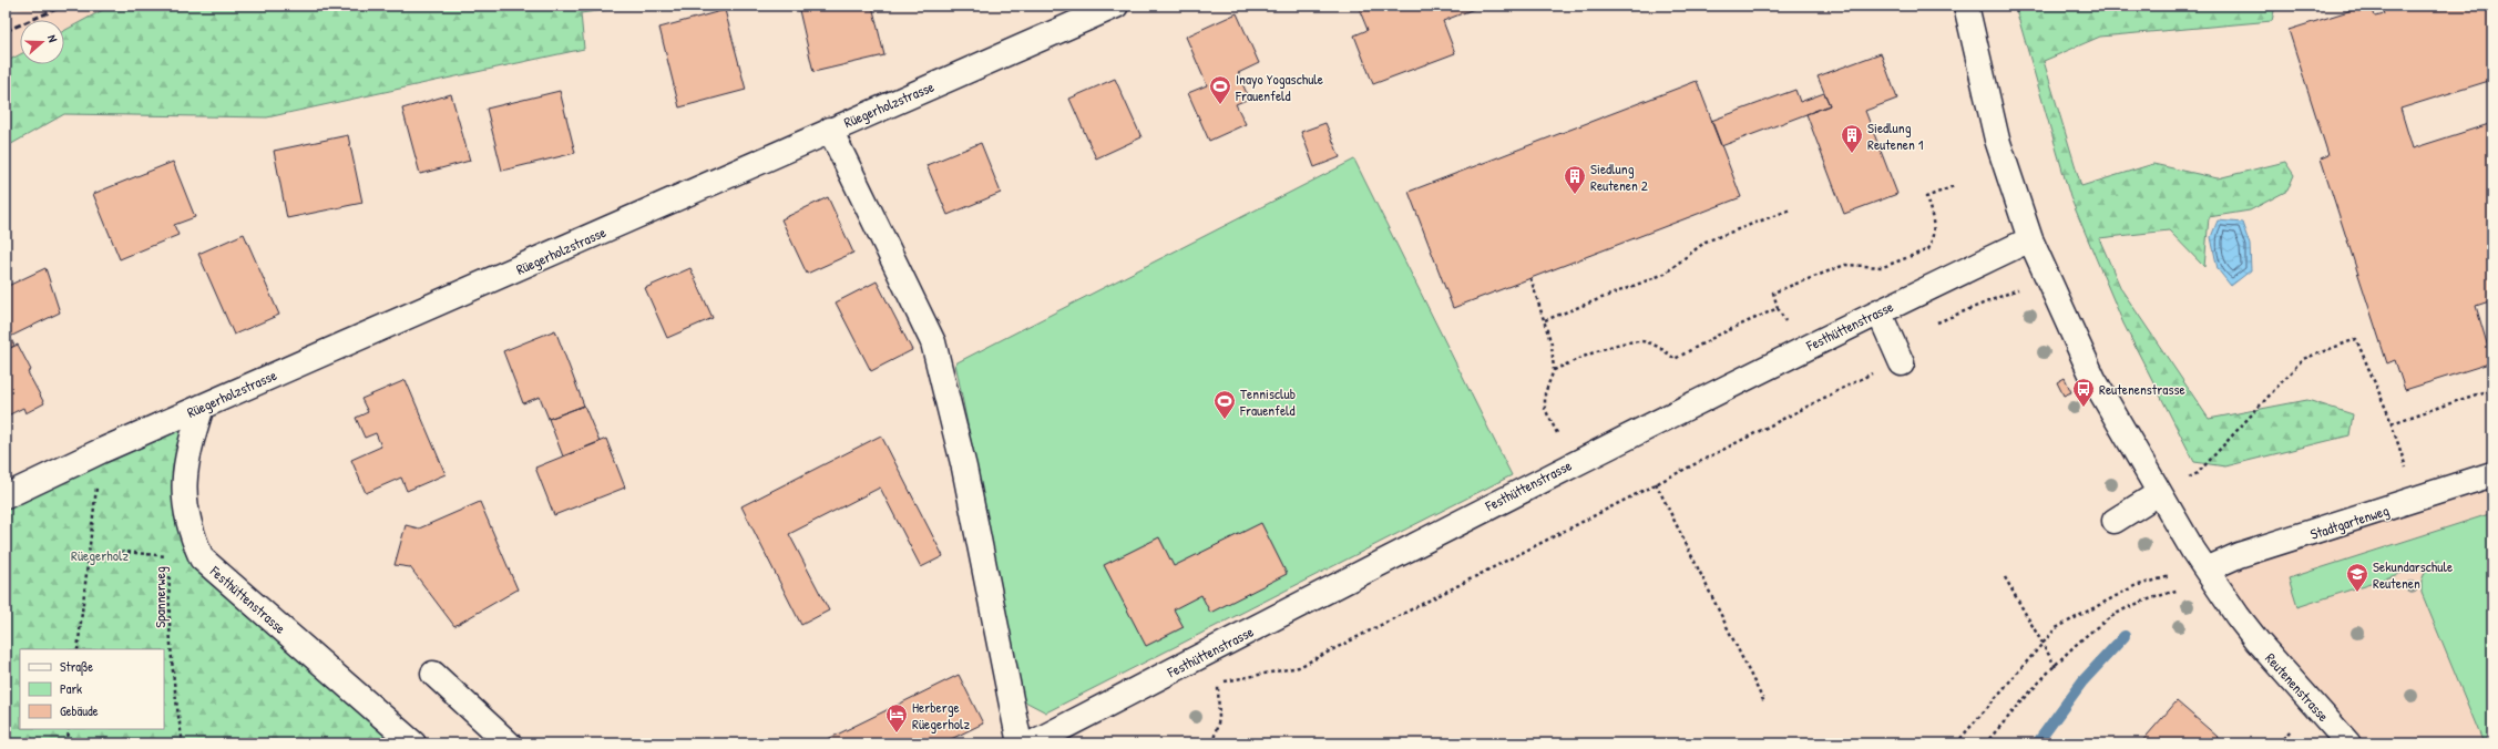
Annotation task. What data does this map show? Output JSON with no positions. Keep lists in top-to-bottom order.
{
  "streets": {
    "street": [
      "Rüegerholzstrasse",
      "Festhüttenstrasse",
      "Stadtgartenweg",
      "Reutenenstrasse"
    ],
    "path": ["Spannerweg"]
  },
  "crossings": [
    ["Rüegerholzstrasse", "Festhüttenstrasse"],
    ["Festhüttenstrasse", "Reutenenstrasse"],
    ["Stadtgartenweg", "Reutenenstrasse"]
  ],
  "parks": ["Rüegerholz"],
  "places": {
    "sports": ["Inayo Yogaschule Frauenfeld", "Tennisclub Frauenfeld"],
    "building": ["Siedlung Reutenen 1", "Siedlung Reutenen 2"],
    "bus stop": ["Reutenenstrasse"],
    "school or university": ["Sekundarschule Reutenen"],
    "hotel": ["Herberge Rüegerholz"]
  },
  "legend": ["Straße", "Park", "Gebäude"],
  "north": "right"
}
